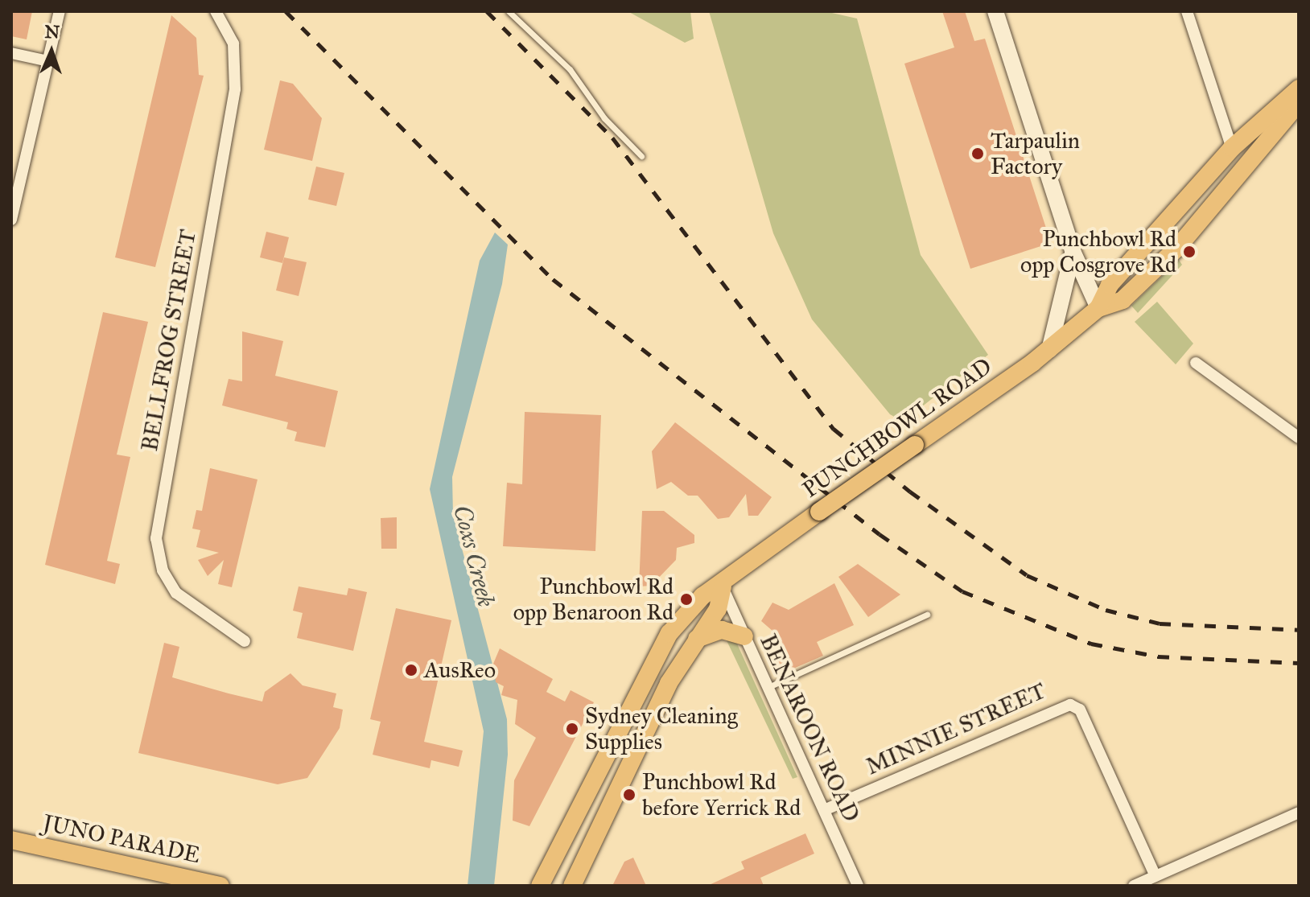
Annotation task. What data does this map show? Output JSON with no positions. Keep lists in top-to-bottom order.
{
  "streets": {
    "main road": ["PUNCHBOWL ROAD", "JUNO PARADE"],
    "street": ["BELLFROG STREET", "BENAROON ROAD", "MINNIE STREET"]
  },
  "crossings": [
    ["PUNCHBOWL ROAD", "BENAROON ROAD"],
    ["BENAROON ROAD", "MINNIE STREET"]
  ],
  "water": ["Coxs Creek"],
  "places": [
    "Tarpaulin Factory",
    "Punchbowl Rd opp Cosgrove Rd",
    "Punchbowl Rd opp Benaroon Rd",
    "AusReo",
    "Sydney Cleaning Supplies",
    "Punchbowl Rd before Yerrick Rd"
  ],
  "north": "top"
}
